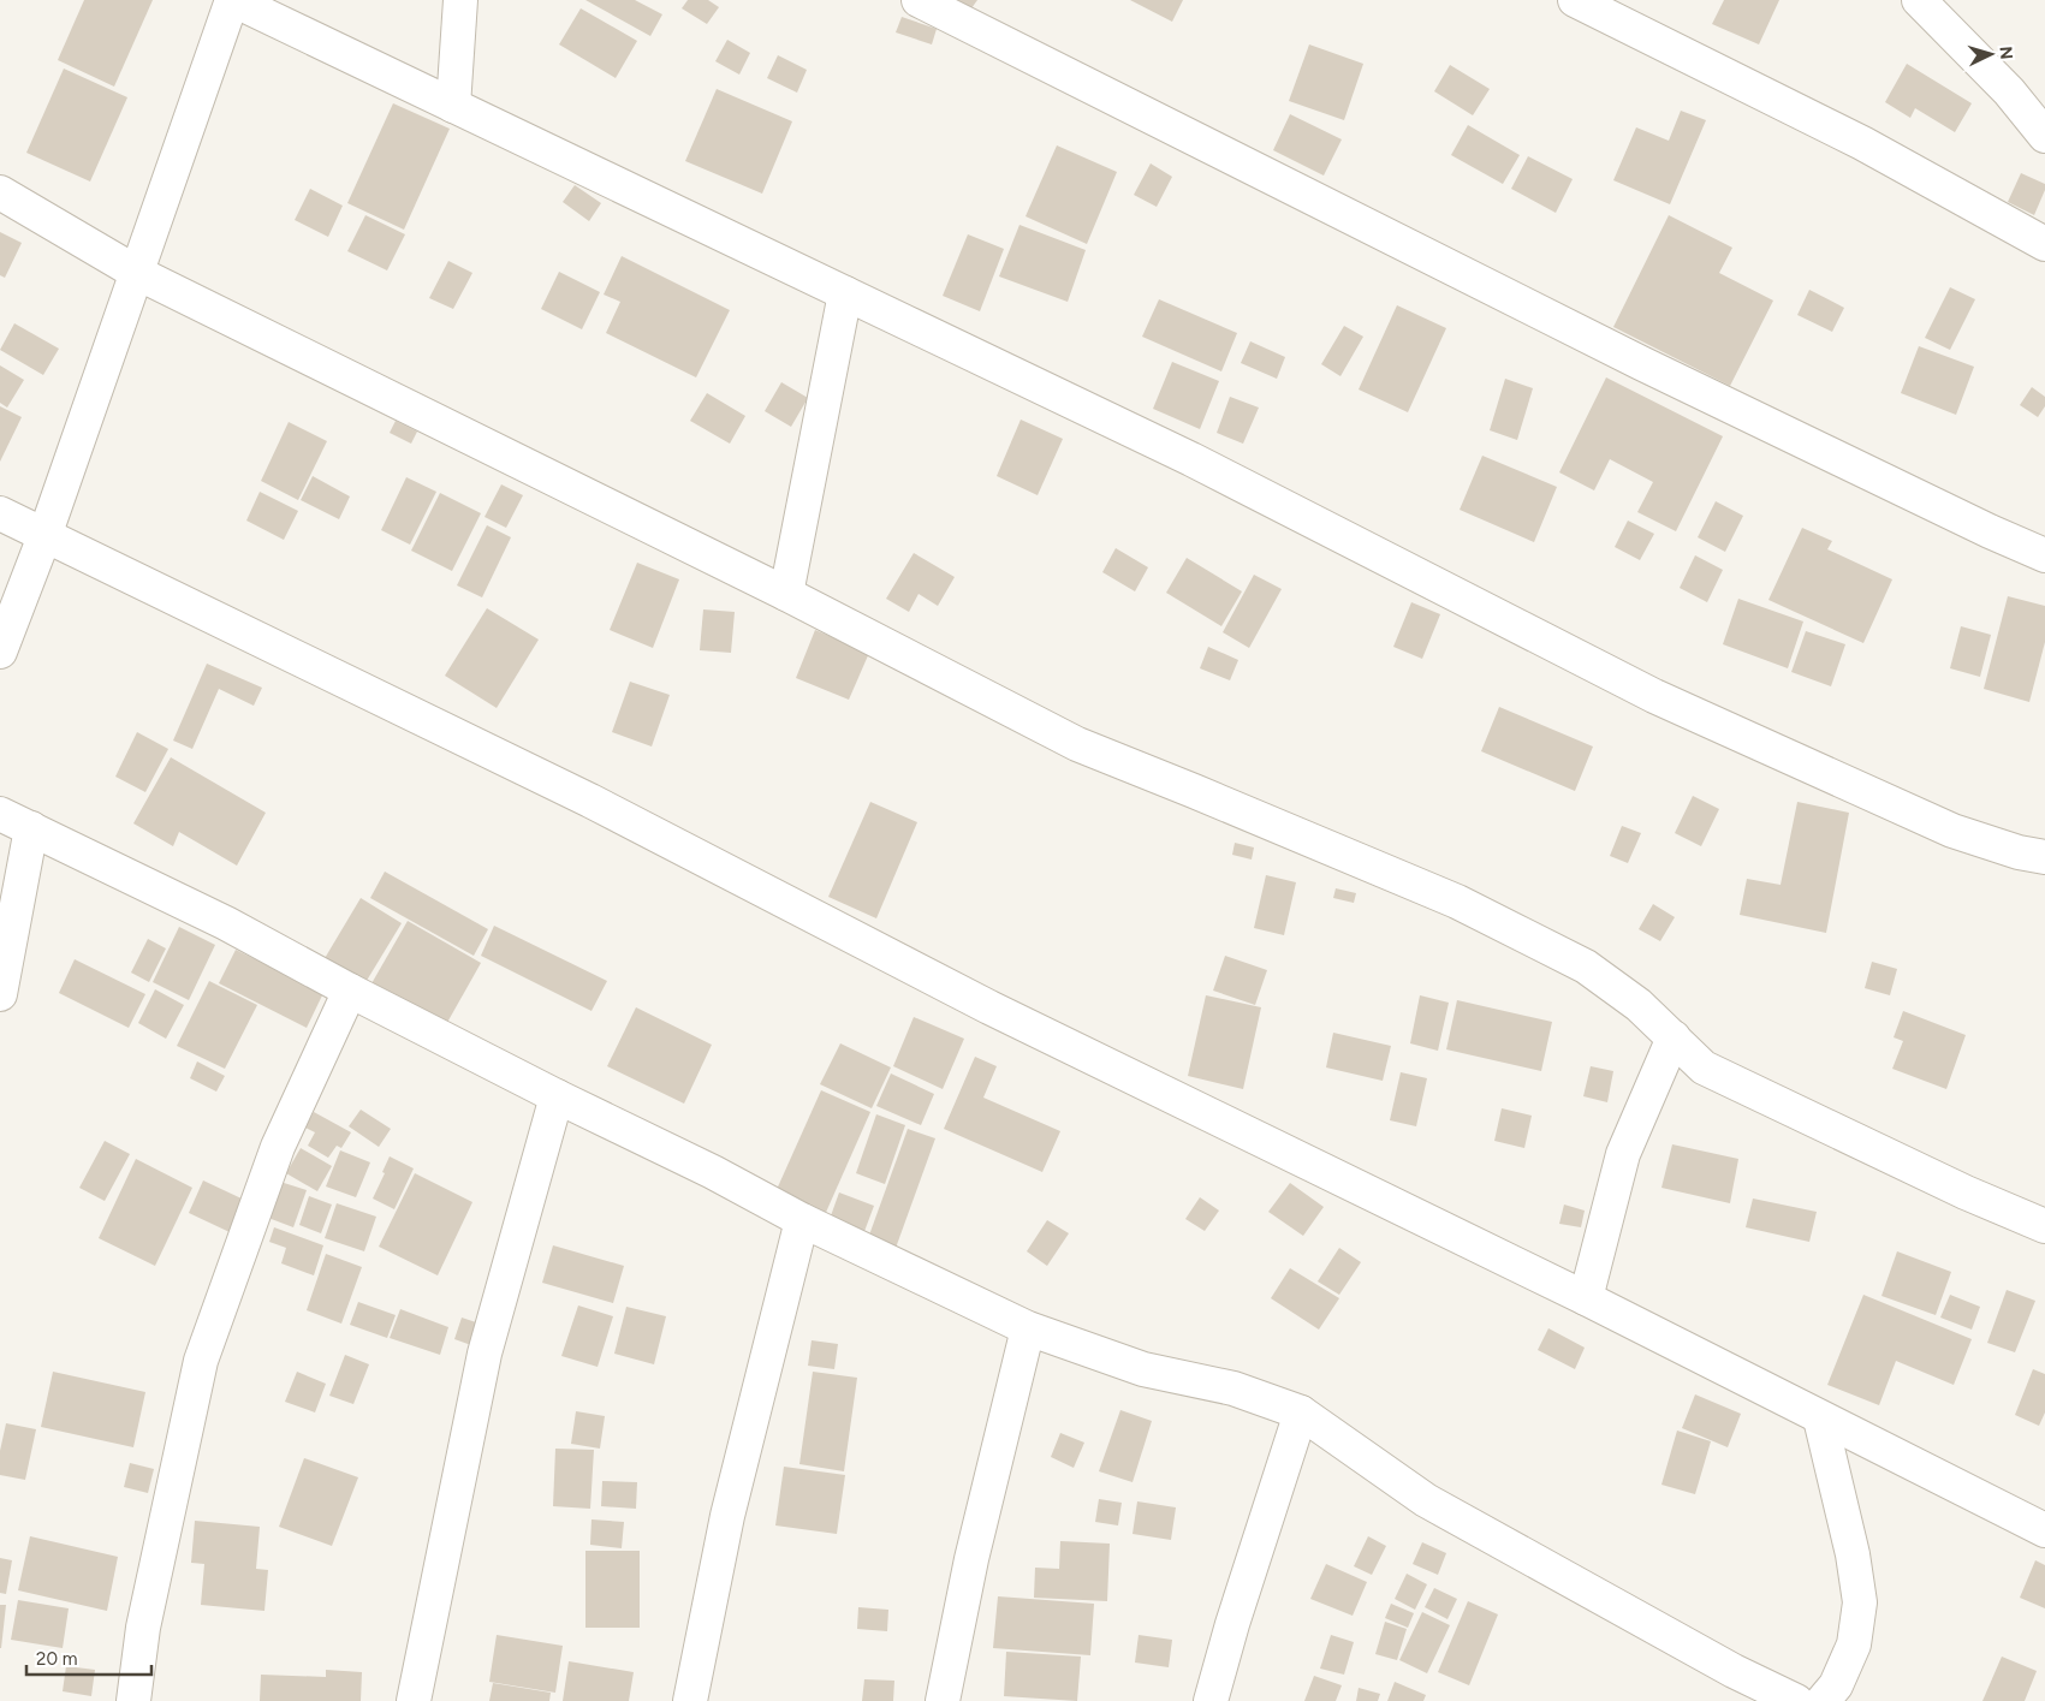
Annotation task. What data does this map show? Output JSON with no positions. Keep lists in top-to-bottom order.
{
  "scale_bar": "20 m",
  "north": "right"
}
